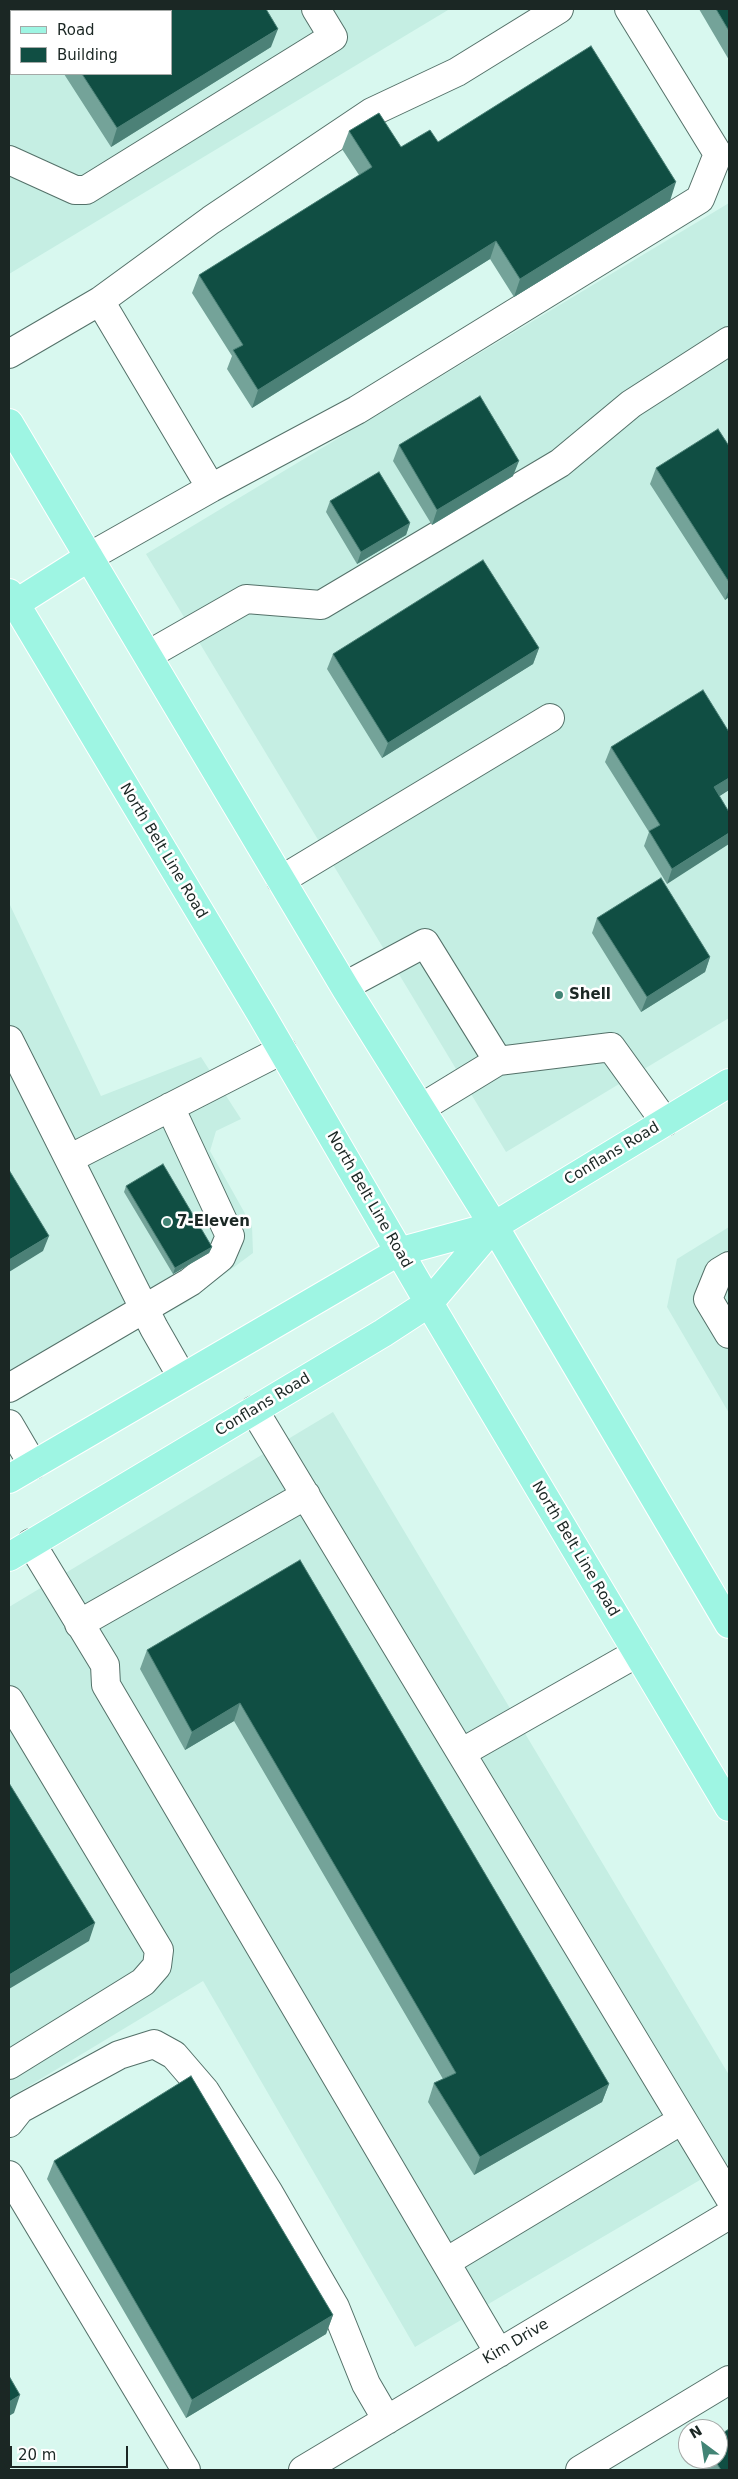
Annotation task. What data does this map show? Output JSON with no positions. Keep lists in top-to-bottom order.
{
  "streets": {
    "main road": ["North Belt Line Road", "Conflans Road"],
    "street": ["Kim Drive"]
  },
  "crossings": [
    ["North Belt Line Road", "Conflans Road"]
  ],
  "places": ["Shell", "7-Eleven"],
  "legend": ["Road", "Building"],
  "scale_bar": "20 m",
  "north": "top left"
}
